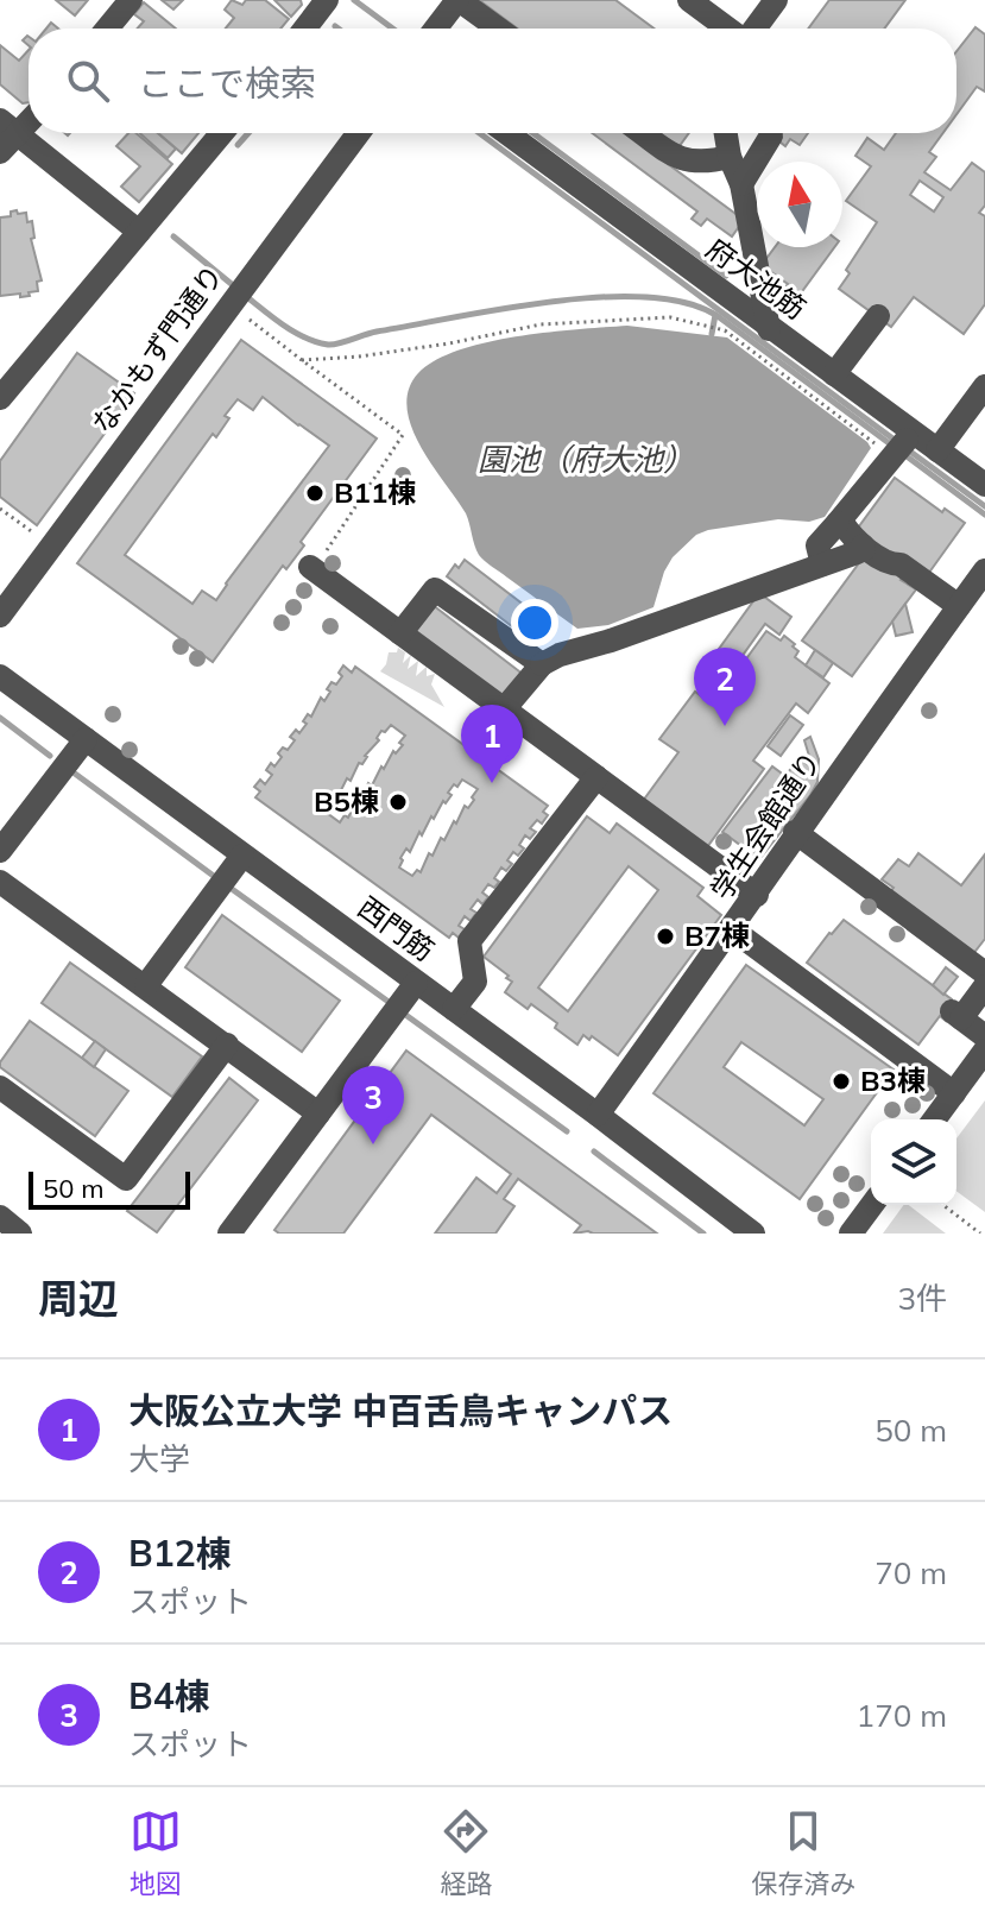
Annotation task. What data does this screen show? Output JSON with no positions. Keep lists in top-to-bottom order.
{
  "streets": {
    "street": [
      "府大池筋",
      "なかもず門通り",
      "学生会館通り",
      "西門筋"
    ]
  },
  "crossings": [
    ["学生会館通り", "西門筋"]
  ],
  "water": ["園池（府大池）"],
  "places": [
    "B11棟",
    "B5棟",
    "B7棟",
    "B3棟"
  ],
  "scale_bar": "50 m",
  "north": "top",
  "page": {
    "search": "ここで検索",
    "pins": ["2", "1", "3"],
    "scale": "50 m",
    "heading": ["周辺", "3件"],
    "list": [
      {
        "mark": "1",
        "name": "大阪公立大学 中百舌鳥キャンパス",
        "note": "大学",
        "value": "50 m"
      },
      {
        "mark": "2",
        "name": "B12棟",
        "note": "スポット",
        "value": "70 m"
      },
      {
        "mark": "3",
        "name": "B4棟",
        "note": "スポット",
        "value": "170 m"
      }
    ],
    "nav": ["地図", "経路", "保存済み"]
  }
}
